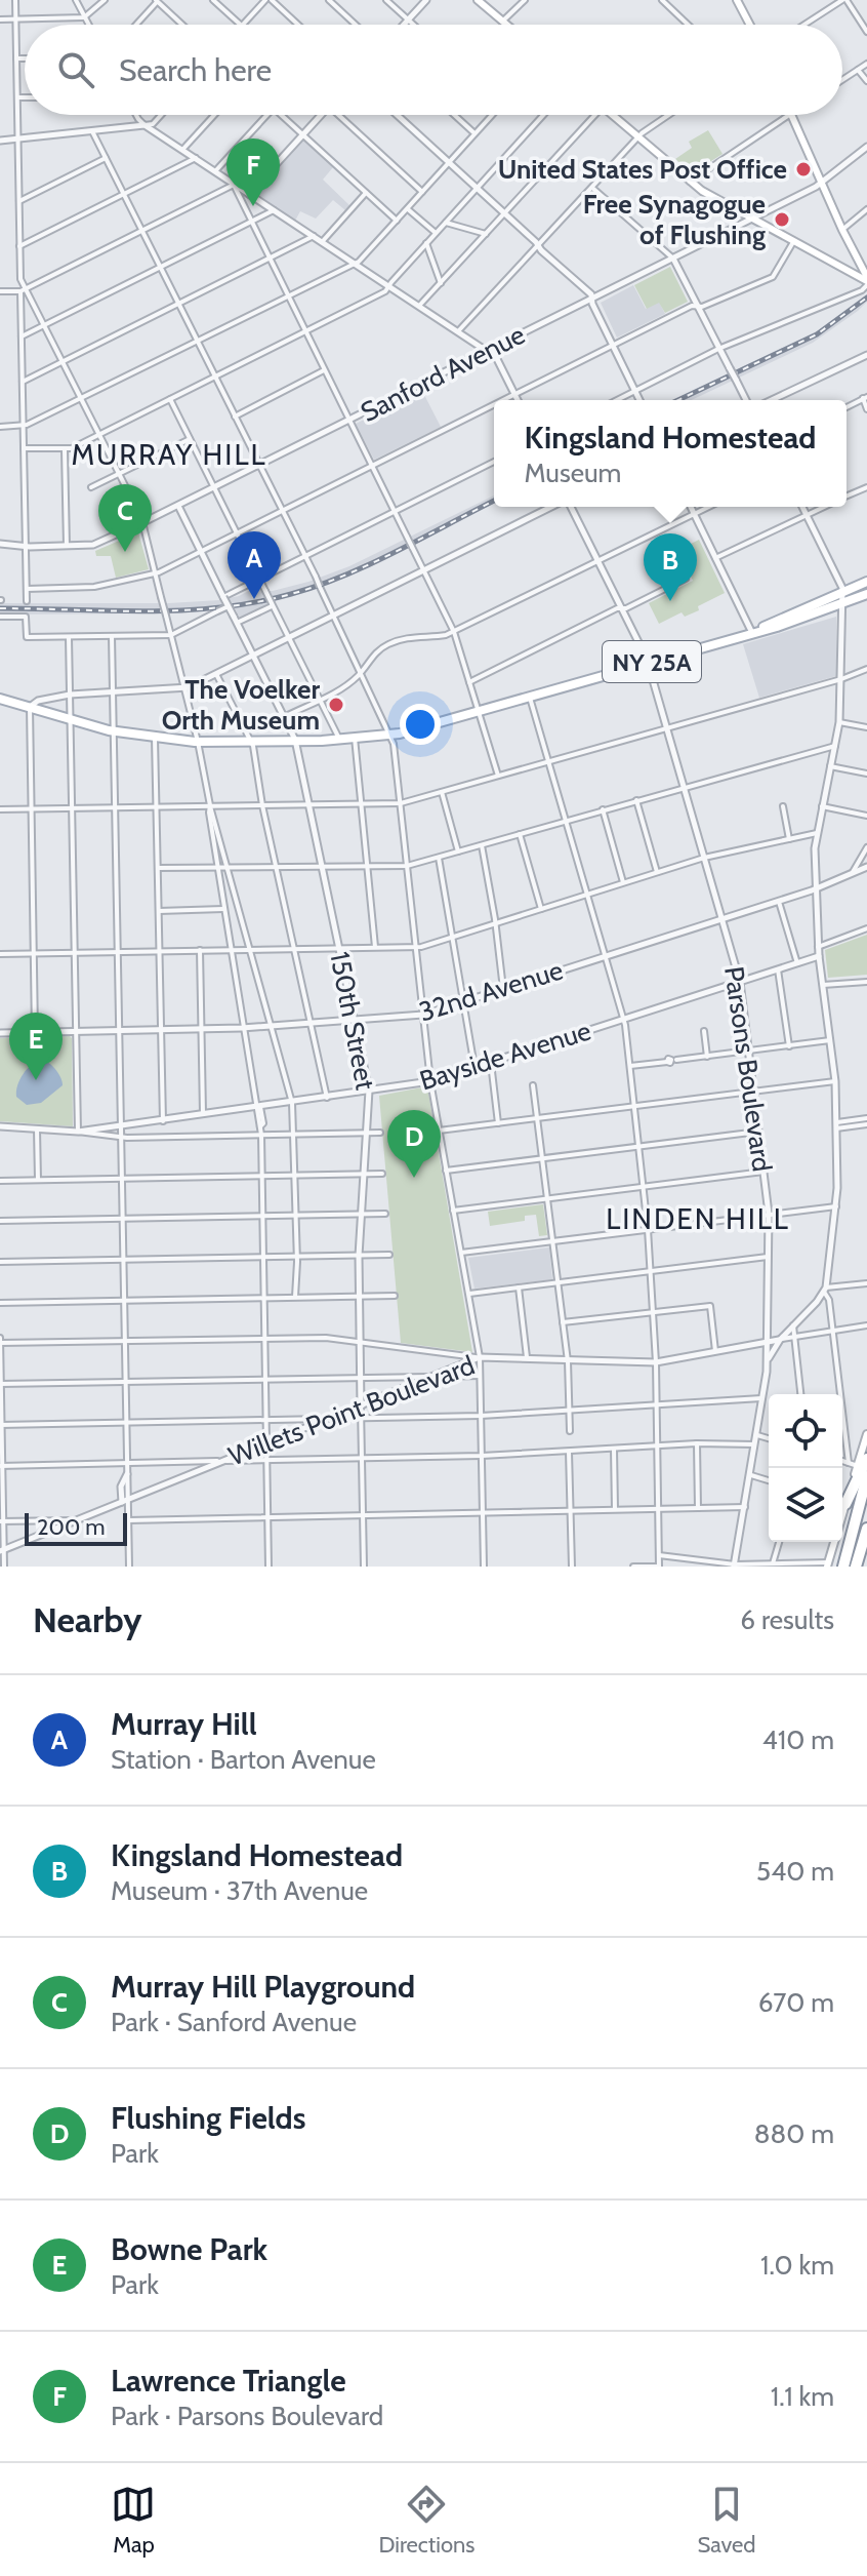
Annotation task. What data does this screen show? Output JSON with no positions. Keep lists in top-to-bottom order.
{
  "streets": {
    "main road": ["NY 25A"],
    "street": [
      "Sanford Avenue",
      "32nd Avenue",
      "150th Street",
      "Bayside Avenue",
      "Parsons Boulevard",
      "Willets Point Boulevard"
    ]
  },
  "crossings": [
    ["Sanford Avenue", "150th Street"],
    ["NY 25A", "150th Street"],
    ["NY 25A", "Parsons Boulevard"],
    ["32nd Avenue", "150th Street"],
    ["32nd Avenue", "Parsons Boulevard"],
    ["150th Street", "Bayside Avenue"],
    ["150th Street", "Willets Point Boulevard"],
    ["Bayside Avenue", "Parsons Boulevard"],
    ["Parsons Boulevard", "Willets Point Boulevard"]
  ],
  "districts": ["MURRAY HILL", "LINDEN HILL"],
  "places": ["United States Post Office", "Free Synagogue of Flushing", "The Voelker Orth Museum"],
  "scale_bar": "200 m",
  "page": {
    "search": "Search here",
    "pins": [
      "F",
      "C",
      "A",
      "B",
      "E",
      "D"
    ],
    "popup": ["Kingsland Homestead", "Museum"],
    "scale": "200 m",
    "heading": ["Nearby", "6 results"],
    "list": [
      {
        "mark": "A",
        "name": "Murray Hill",
        "note": "Station · Barton Avenue",
        "value": "410 m"
      },
      {
        "mark": "B",
        "name": "Kingsland Homestead",
        "note": "Museum · 37th Avenue",
        "value": "540 m"
      },
      {
        "mark": "C",
        "name": "Murray Hill Playground",
        "note": "Park · Sanford Avenue",
        "value": "670 m"
      },
      {
        "mark": "D",
        "name": "Flushing Fields",
        "note": "Park",
        "value": "880 m"
      },
      {
        "mark": "E",
        "name": "Bowne Park",
        "note": "Park",
        "value": "1.0 km"
      },
      {
        "mark": "F",
        "name": "Lawrence Triangle",
        "note": "Park · Parsons Boulevard",
        "value": "1.1 km"
      }
    ],
    "nav": ["Map", "Directions", "Saved"]
  }
}
